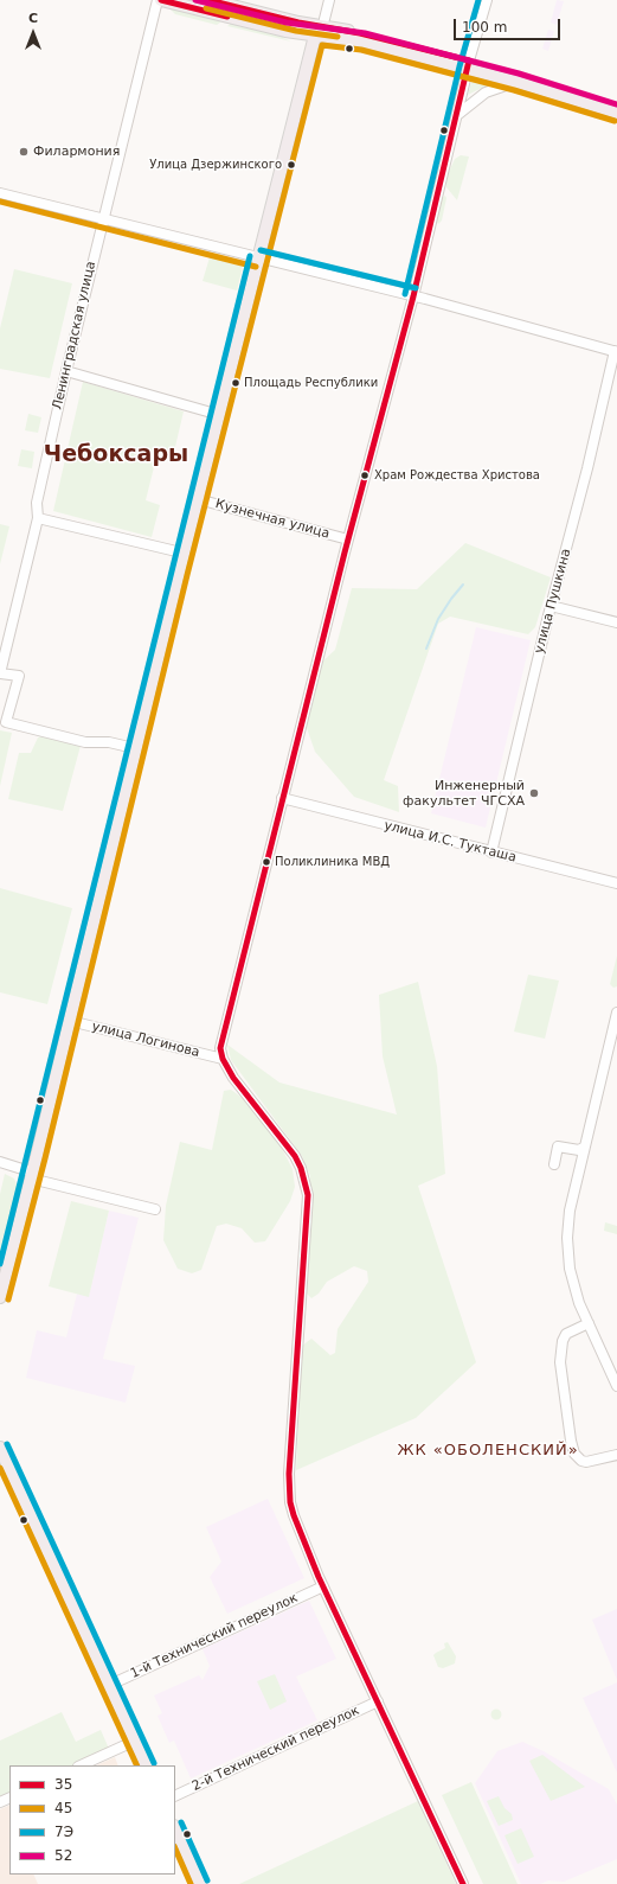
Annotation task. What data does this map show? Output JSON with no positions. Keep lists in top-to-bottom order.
{
  "streets": {
    "street": [
      "Ленинградская улица",
      "Кузнечная улица",
      "улица Пушкина",
      "улица И.С. Тукташа",
      "улица Логинова",
      "1-й Технический переулок",
      "2-й Технический переулок"
    ]
  },
  "crossings": [
    ["улица Пушкина", "улица И.С. Тукташа"]
  ],
  "districts": ["Чебоксары", "ЖК «ОБОЛЕНСКИЙ»"],
  "places": [
    "Филармония",
    "Улица Дзержинского",
    "Площадь Республики",
    "Храм Рождества Христова",
    "Инженерный факультет ЧГСХА",
    "Поликлиника МВД"
  ],
  "lines": [
    "transit line 35",
    "transit line 7Э",
    "transit line 52",
    "transit line 45"
  ],
  "legend": [
    "35",
    "45",
    "7Э",
    "52"
  ],
  "scale_bar": "100 m",
  "north": "top"
}
